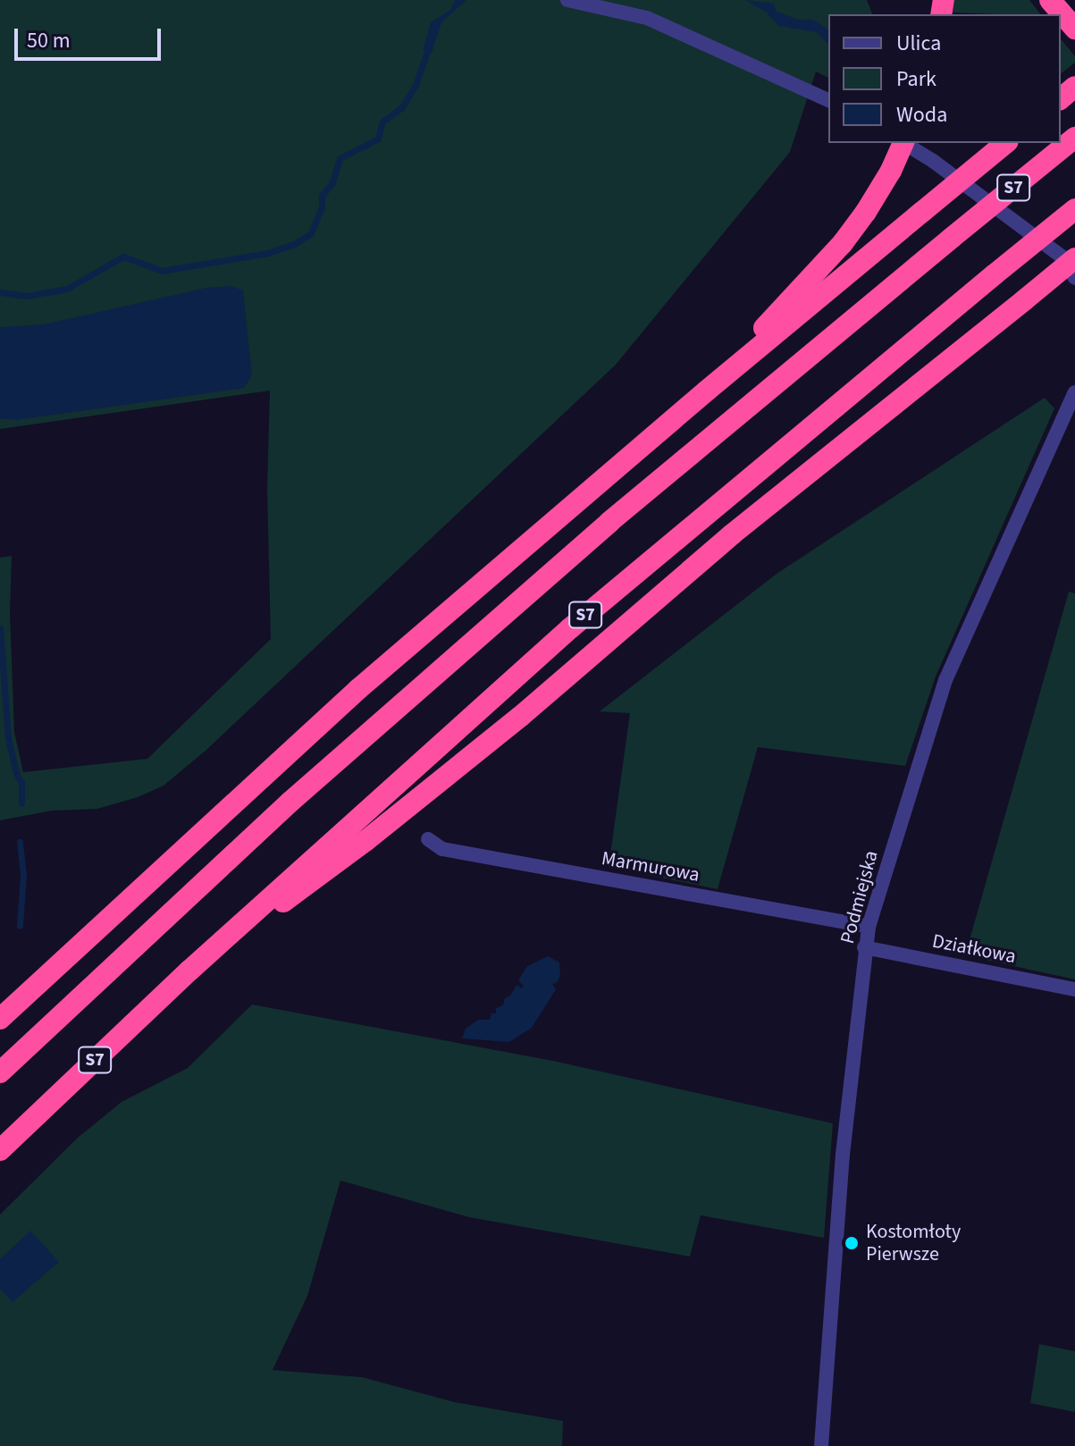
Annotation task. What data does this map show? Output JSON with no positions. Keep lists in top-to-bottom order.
{
  "streets": {
    "highway": ["S7"],
    "street": ["Marmurowa", "Podmiejska", "Działkowa"]
  },
  "crossings": [
    ["Marmurowa", "Podmiejska"],
    ["Podmiejska", "Działkowa"]
  ],
  "places": ["Kostomłoty Pierwsze"],
  "legend": ["Ulica", "Park", "Woda"],
  "scale_bar": "50 m"
}
